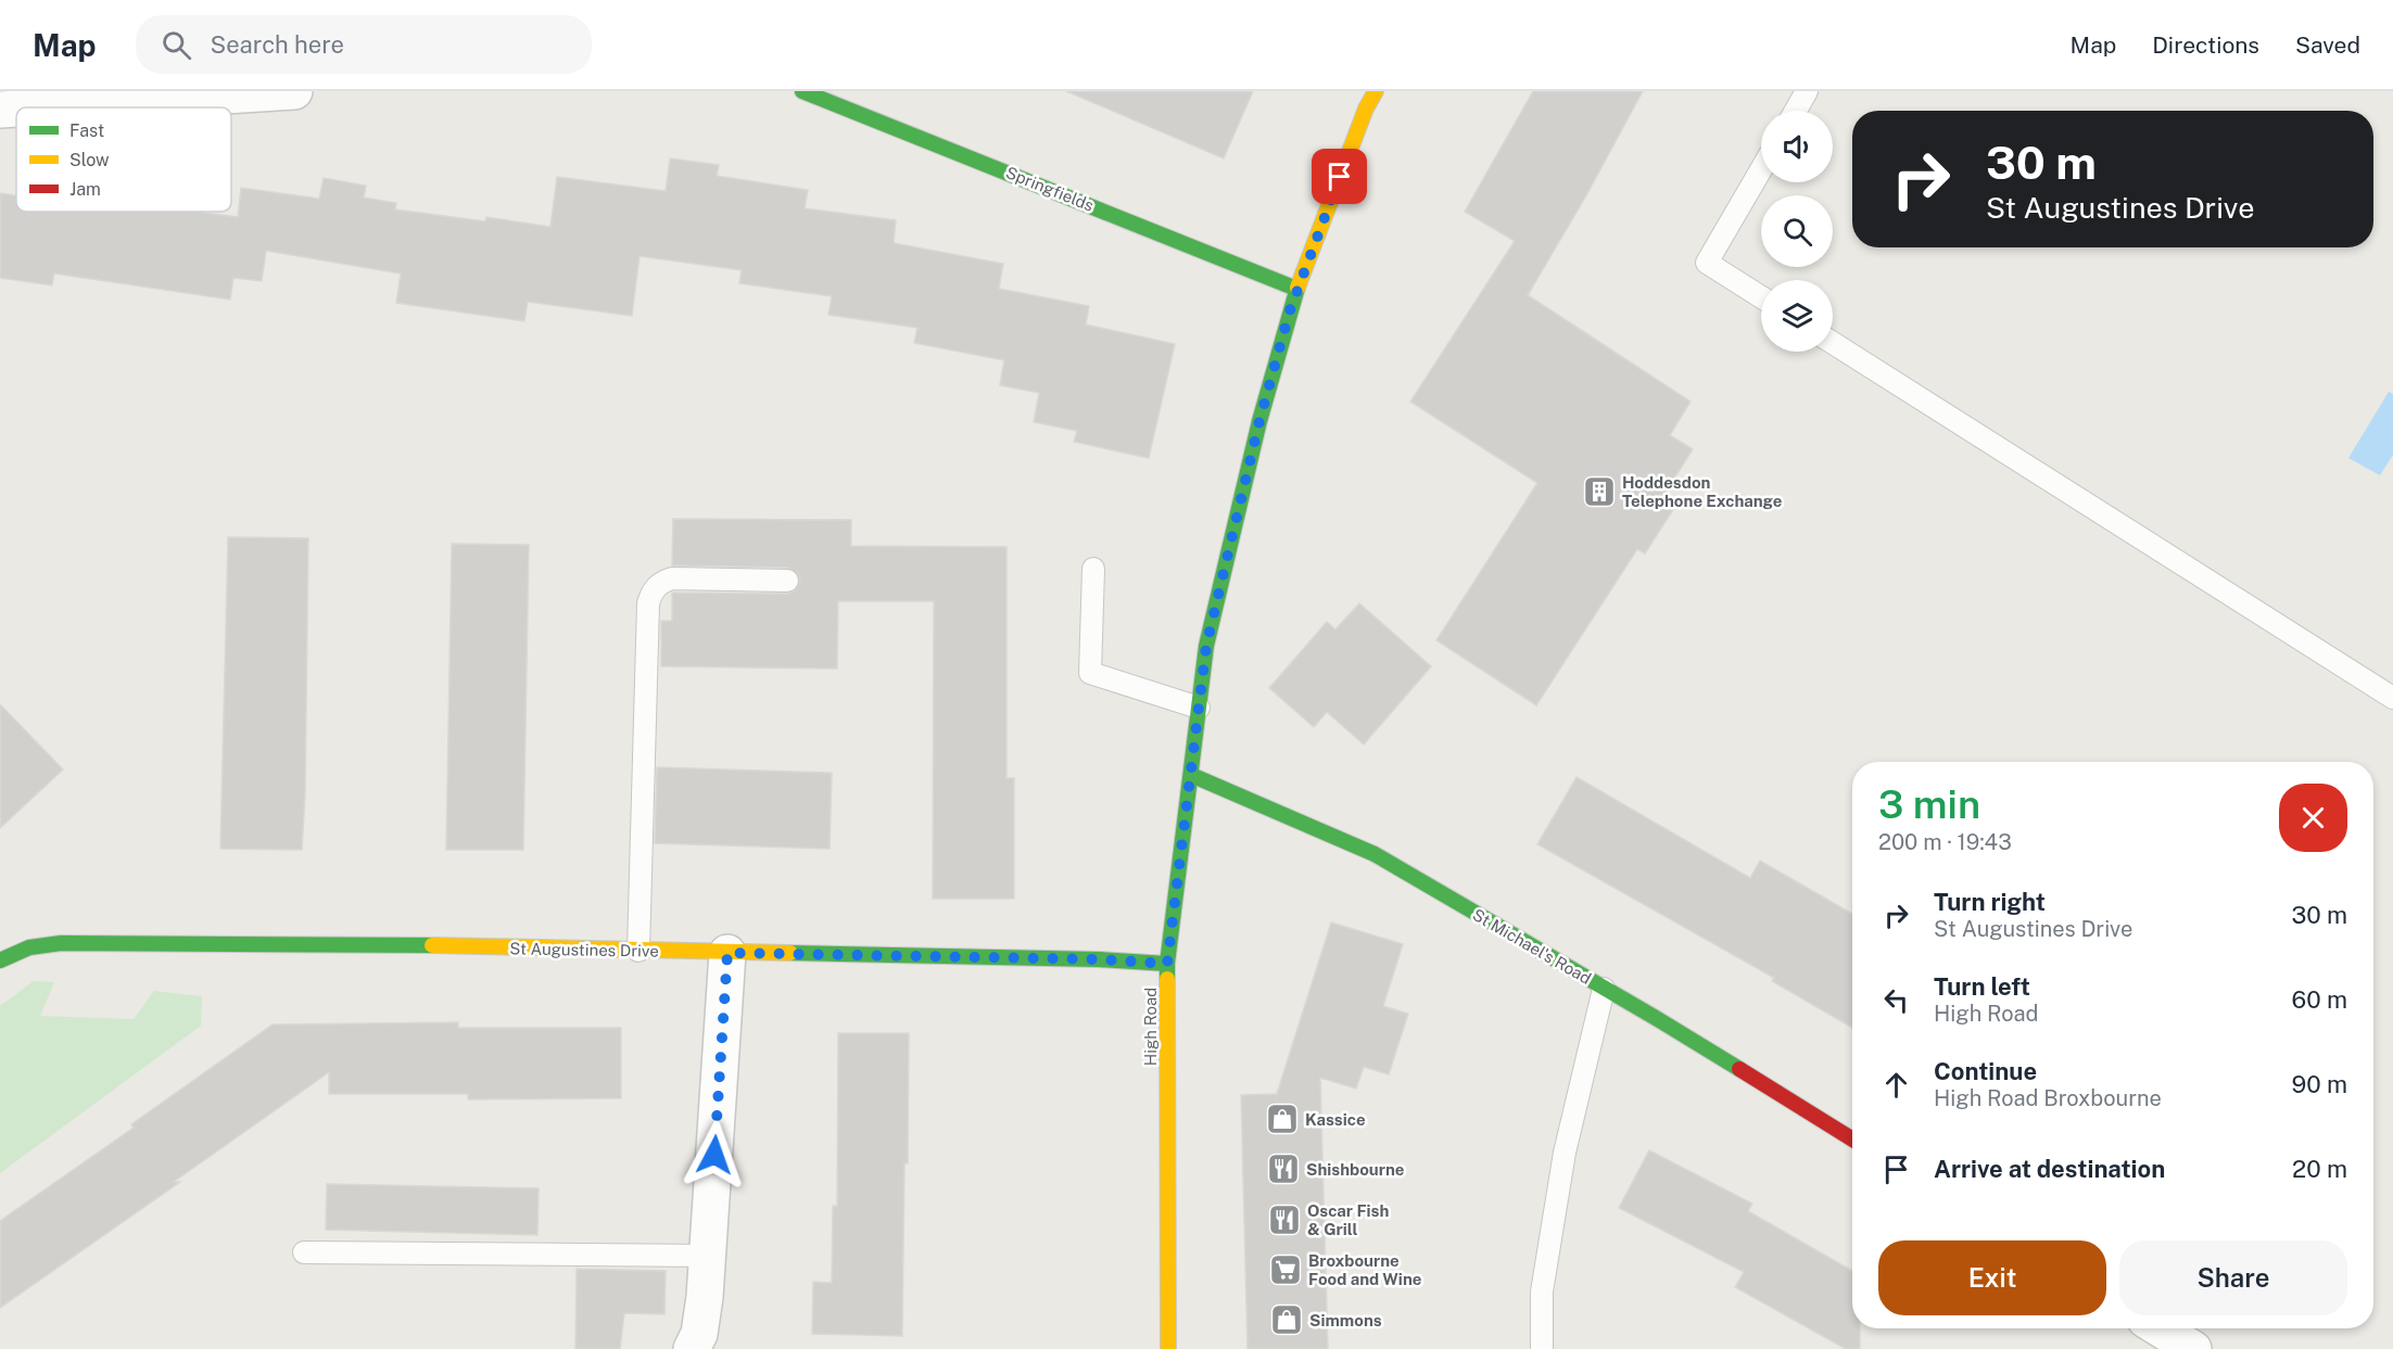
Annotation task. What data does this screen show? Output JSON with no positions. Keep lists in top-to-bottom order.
{
  "streets": {
    "street": [
      "Springfields",
      "St Michael's Road",
      "St Augustines Drive",
      "High Road"
    ]
  },
  "crossings": [
    ["Springfields", "High Road"],
    ["St Michael's Road", "High Road"],
    ["St Augustines Drive", "High Road"]
  ],
  "places": {
    "building": ["Hoddesdon Telephone Exchange"],
    "shop": ["Kassice", "Simmons"],
    "restaurant": ["Shishbourne", "Oscar Fish & Grill"],
    "supermarket": ["Broxbourne Food and Wine"]
  },
  "legend": ["Fast", "Slow", "Jam"],
  "page": {
    "header": "Map",
    "search": "Search here",
    "nav": ["Map", "Directions", "Saved"],
    "turn": ["30 m", "St Augustines Drive"],
    "heading": ["3 min", "200 m · 19:43"],
    "list": [
      {
        "name": "Turn right",
        "note": "St Augustines Drive",
        "value": "30 m"
      },
      {
        "name": "Turn left",
        "note": "High Road",
        "value": "60 m"
      },
      {
        "name": "Continue",
        "note": "High Road Broxbourne",
        "value": "90 m"
      },
      {
        "name": "Arrive at destination",
        "value": "20 m"
      }
    ],
    "buttons": ["Exit", "Share"]
  }
}
